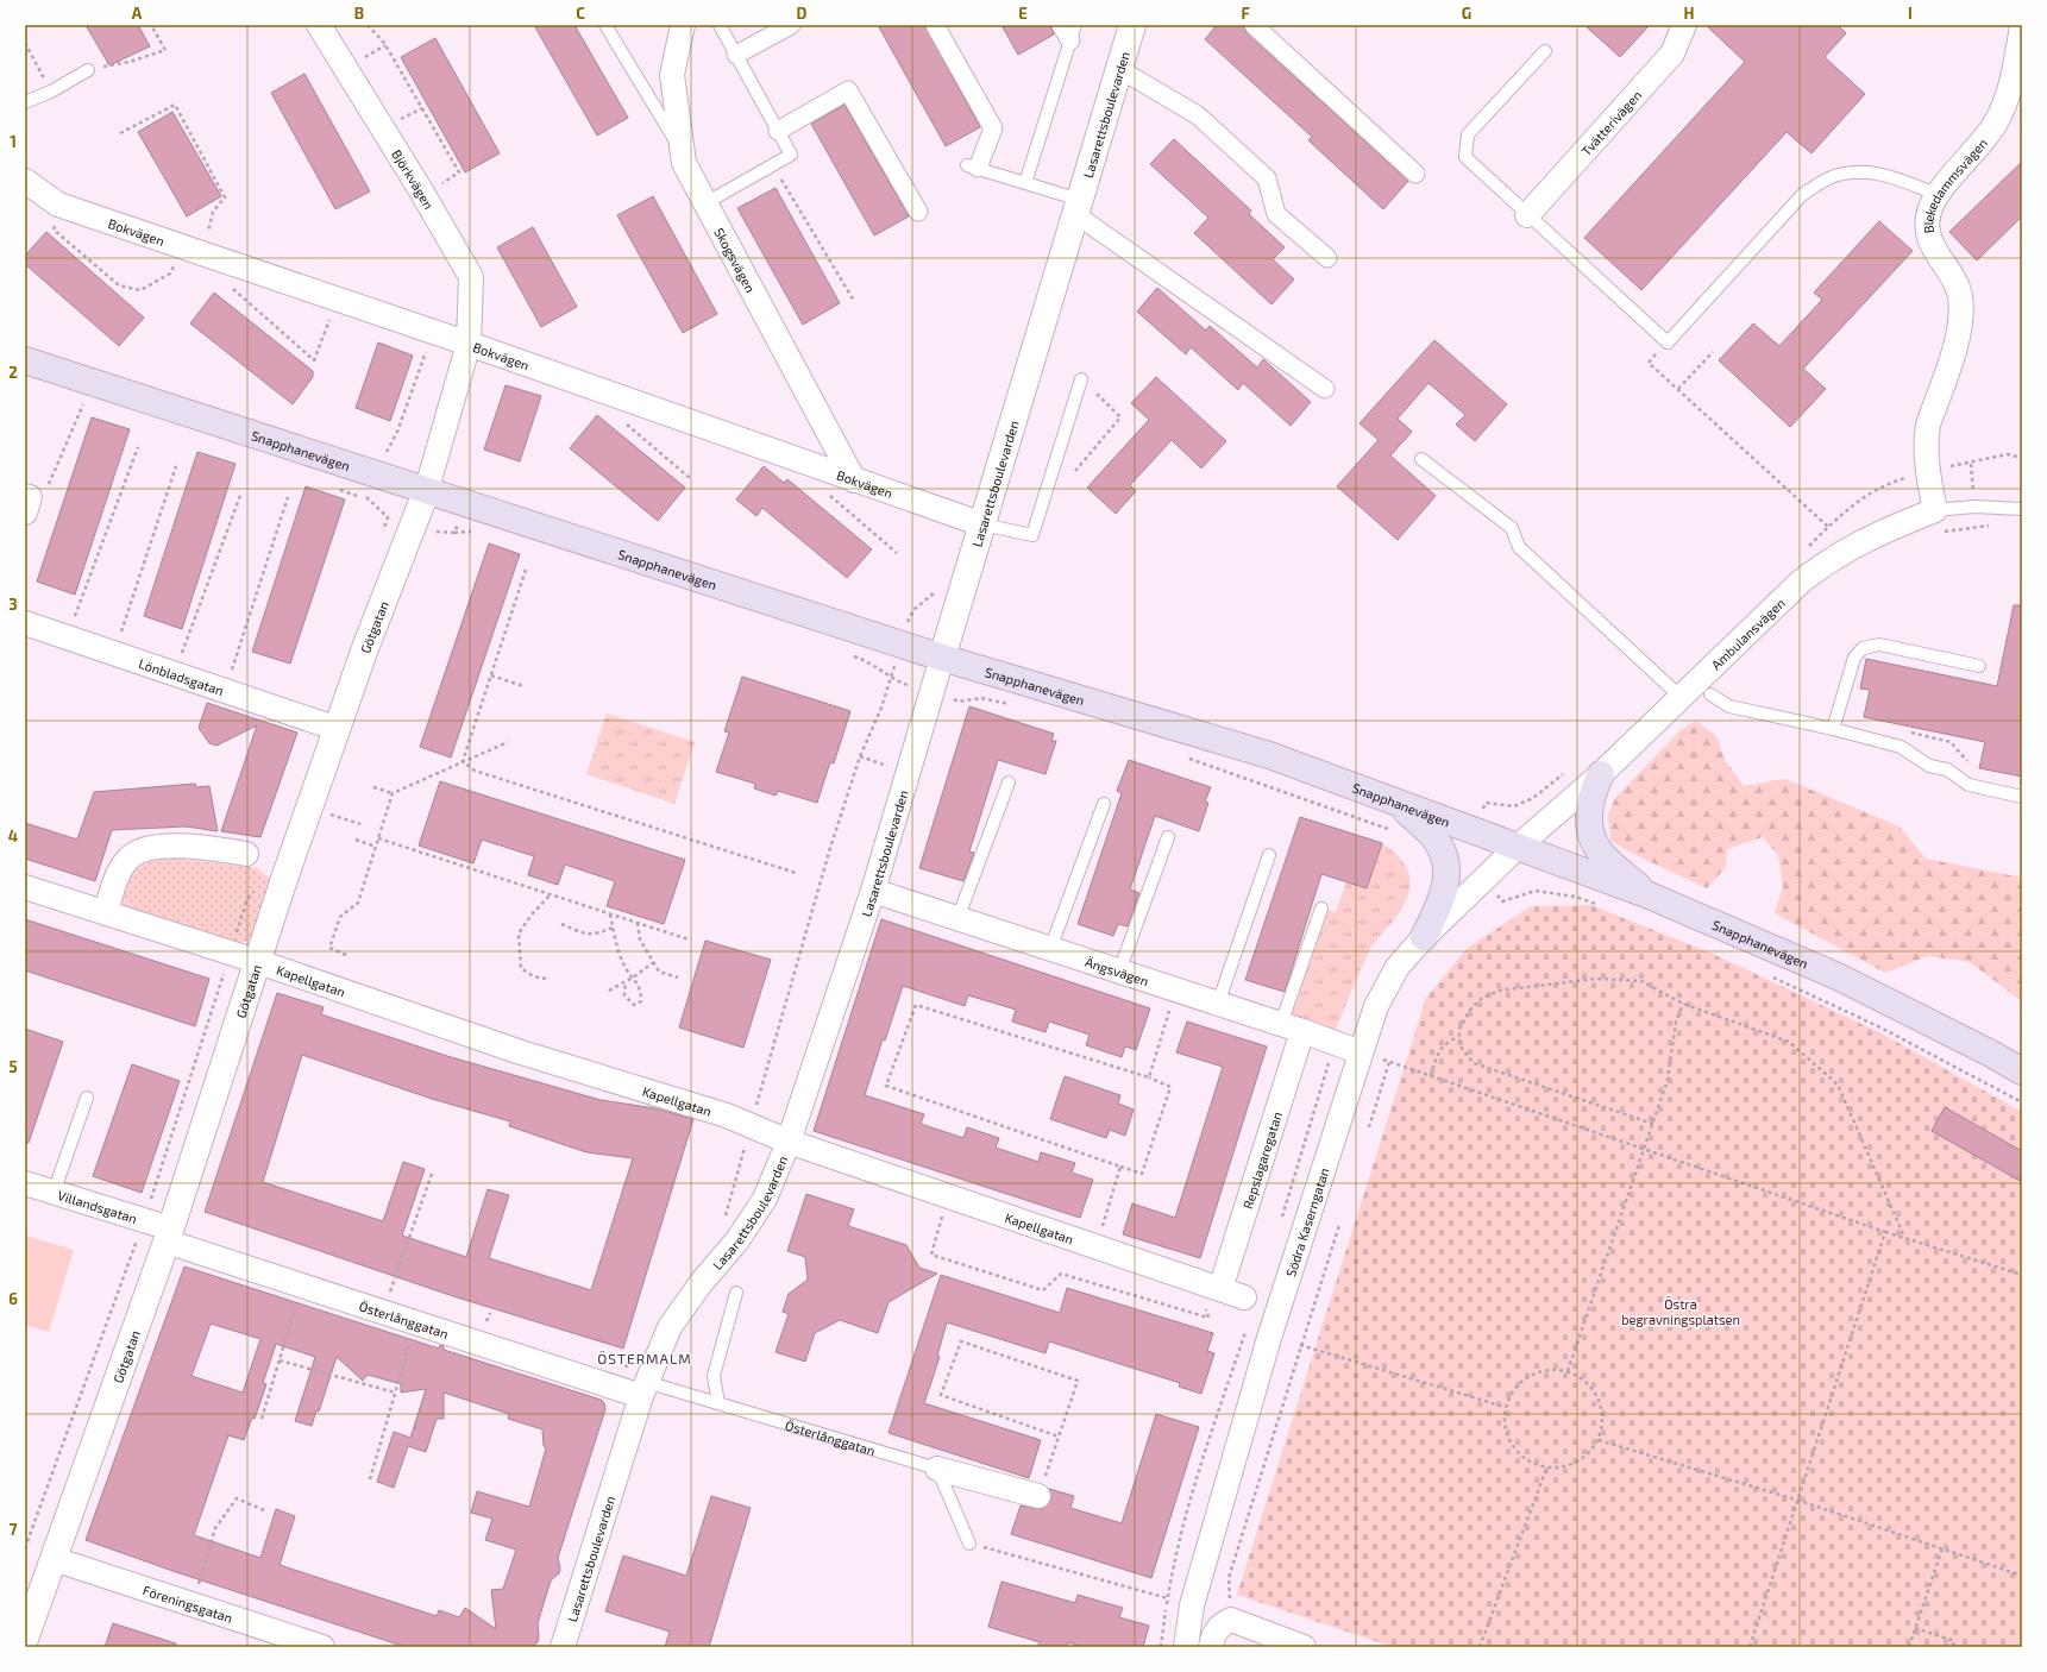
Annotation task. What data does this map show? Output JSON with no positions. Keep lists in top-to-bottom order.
{
  "streets": {
    "main road": ["Snapphanevägen"],
    "street": [
      "Lasarettsboulevarden",
      "Tvätterivägen",
      "Björkvägen",
      "Blekedammsvägen",
      "Bokvägen",
      "Skogsvägen",
      "Götgatan",
      "Ambulansvägen",
      "Lönbladsgatan",
      "Ängsvägen",
      "Kapellgatan",
      "Repslagaregatan",
      "Villandsgatan",
      "Södra Kaserngatan",
      "Österlånggatan",
      "Föreningsgatan"
    ]
  },
  "crossings": [
    ["Lasarettsboulevarden", "Bokvägen"],
    ["Lasarettsboulevarden", "Snapphanevägen"],
    ["Lasarettsboulevarden", "Ängsvägen"],
    ["Lasarettsboulevarden", "Kapellgatan"],
    ["Lasarettsboulevarden", "Österlånggatan"],
    ["Björkvägen", "Bokvägen"],
    ["Björkvägen", "Götgatan"],
    ["Blekedammsvägen", "Ambulansvägen"],
    ["Bokvägen", "Skogsvägen"],
    ["Bokvägen", "Götgatan"],
    ["Snapphanevägen", "Götgatan"],
    ["Snapphanevägen", "Ambulansvägen"],
    ["Snapphanevägen", "Södra Kaserngatan"],
    ["Götgatan", "Lönbladsgatan"],
    ["Götgatan", "Kapellgatan"],
    ["Götgatan", "Villandsgatan"],
    ["Götgatan", "Österlånggatan"],
    ["Götgatan", "Föreningsgatan"],
    ["Ambulansvägen", "Södra Kaserngatan"],
    ["Ängsvägen", "Repslagaregatan"],
    ["Ängsvägen", "Södra Kaserngatan"],
    ["Kapellgatan", "Repslagaregatan"],
    ["Villandsgatan", "Österlånggatan"]
  ],
  "districts": ["ÖSTERMALM"],
  "parks": ["Östra begravningsplatsen"],
  "grid": {
    "columns": [
      "A",
      "B",
      "C",
      "D",
      "E",
      "F",
      "G",
      "H",
      "I"
    ],
    "rows": [
      "1",
      "2",
      "3",
      "4",
      "5",
      "6",
      "7"
    ]
  }
}
